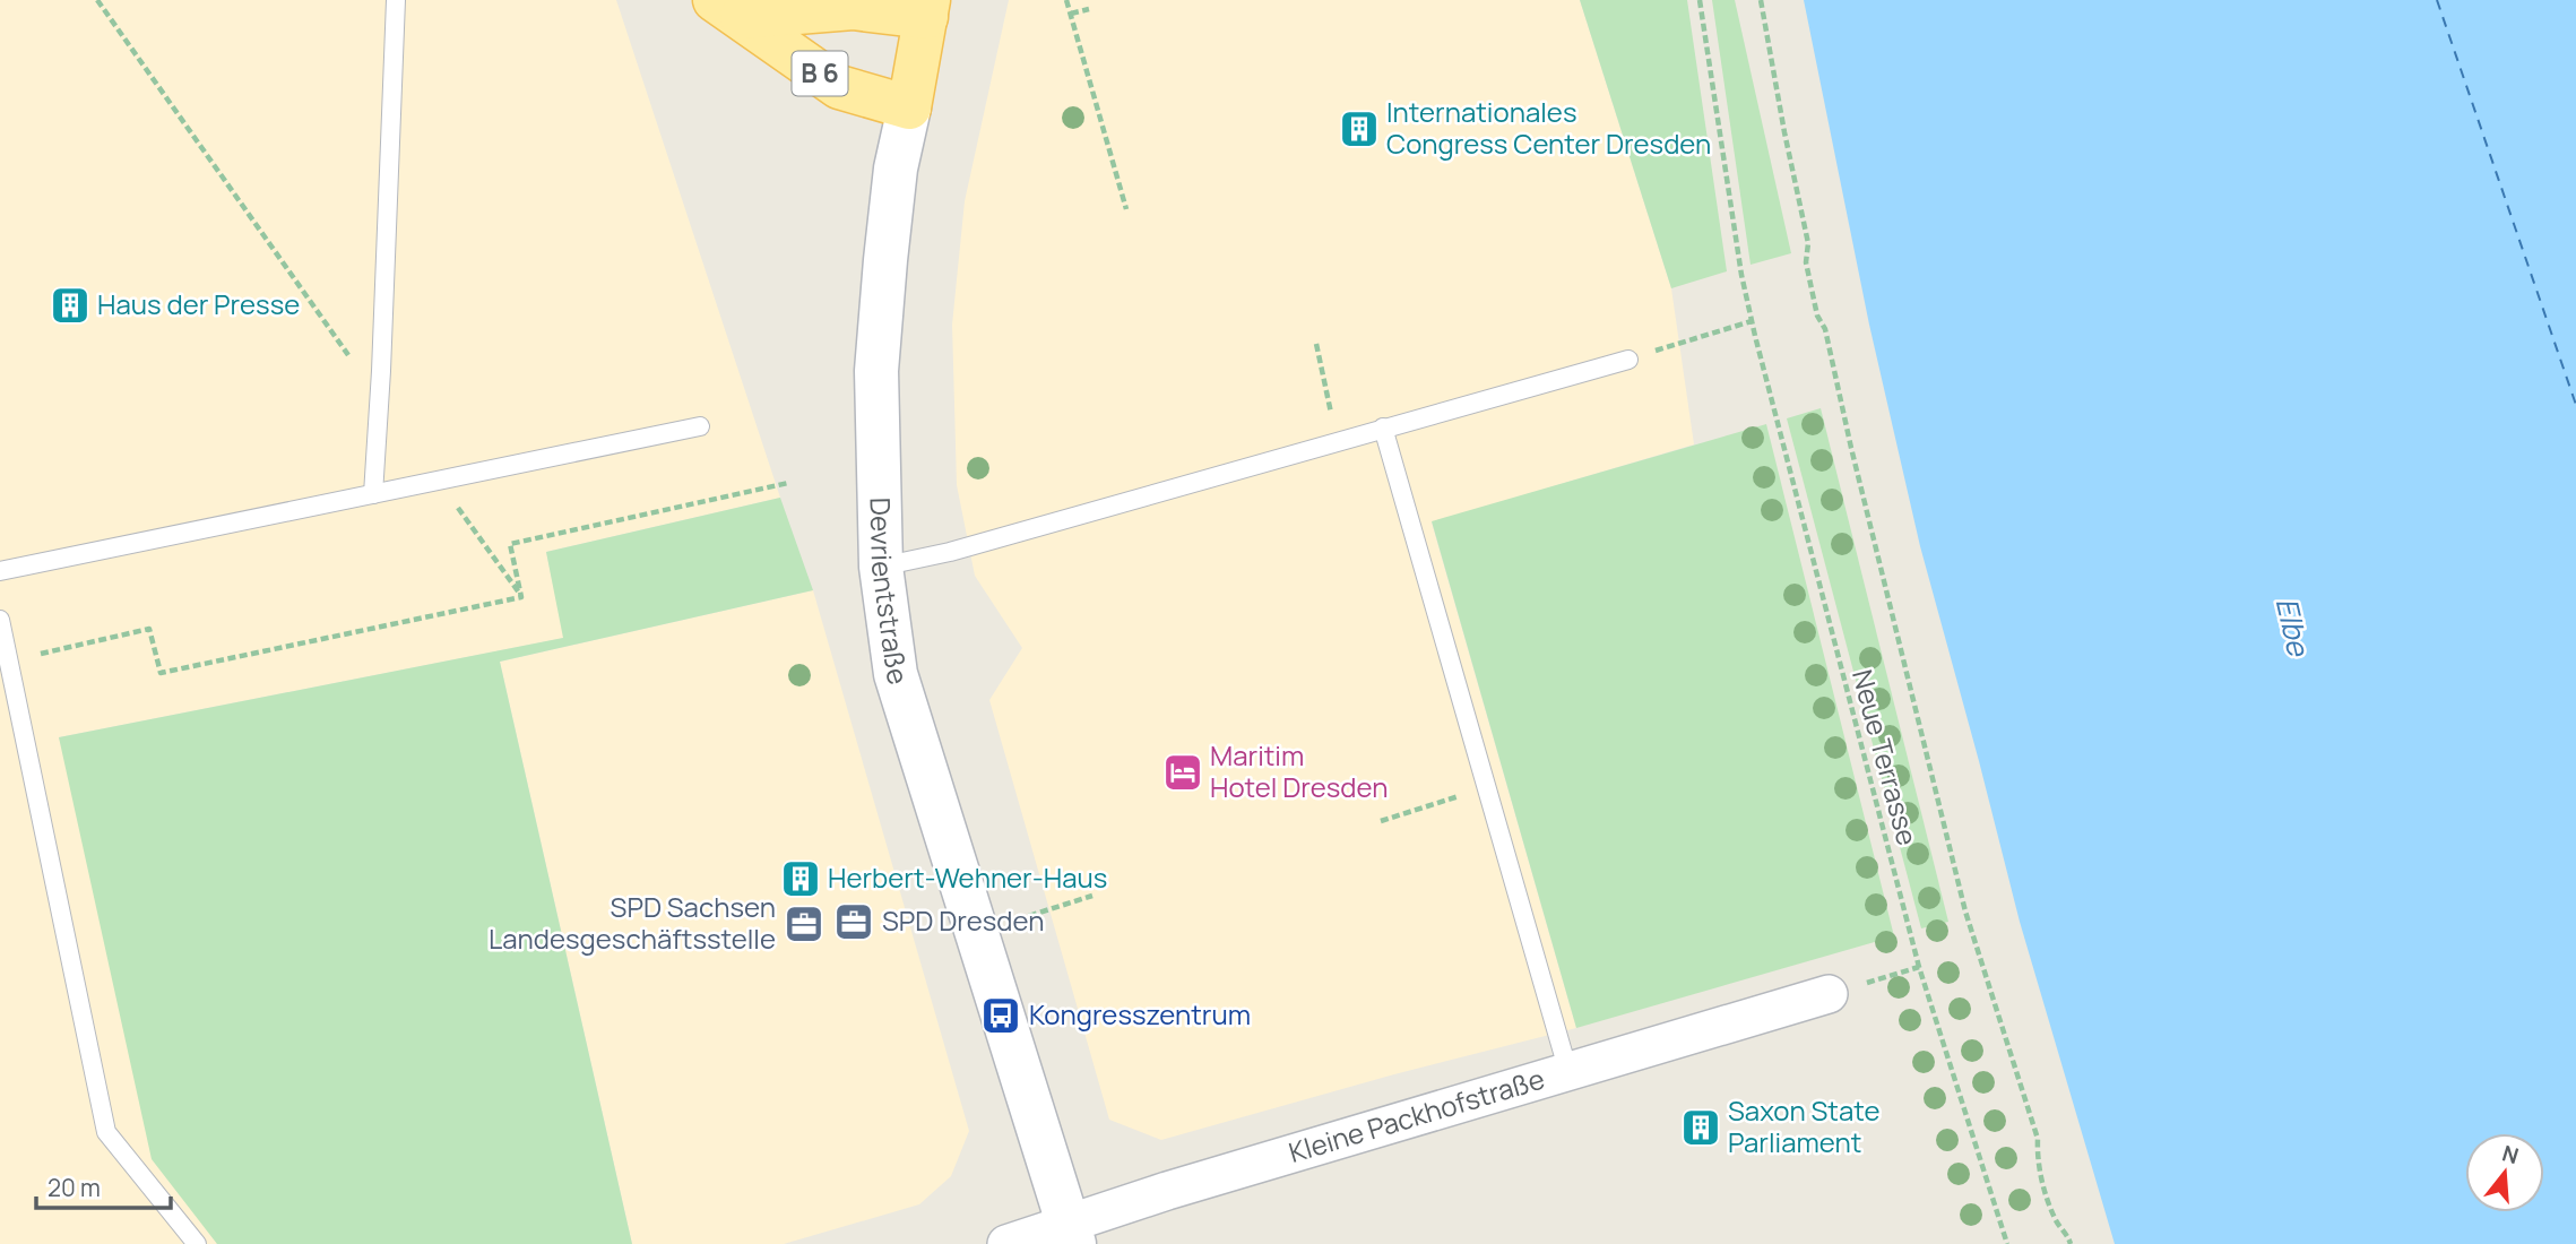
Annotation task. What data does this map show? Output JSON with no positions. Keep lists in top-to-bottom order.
{
  "streets": {
    "main road": ["B 6", "Devrientstraße"],
    "street": ["Kleine Packhofstraße"],
    "path": ["Neue Terrasse"]
  },
  "crossings": [
    ["B 6", "Devrientstraße"],
    ["Devrientstraße", "Kleine Packhofstraße"]
  ],
  "water": ["Elbe"],
  "places": {
    "building": [
      "Internationales Congress Center Dresden",
      "Haus der Presse",
      "Herbert-Wehner-Haus",
      "Saxon State Parliament"
    ],
    "hotel": ["Maritim Hotel Dresden"],
    "office": ["SPD Dresden", "SPD Sachsen Landesgeschäftsstelle"],
    "bus stop": ["Kongresszentrum"]
  },
  "scale_bar": "20 m",
  "north": "top"
}
